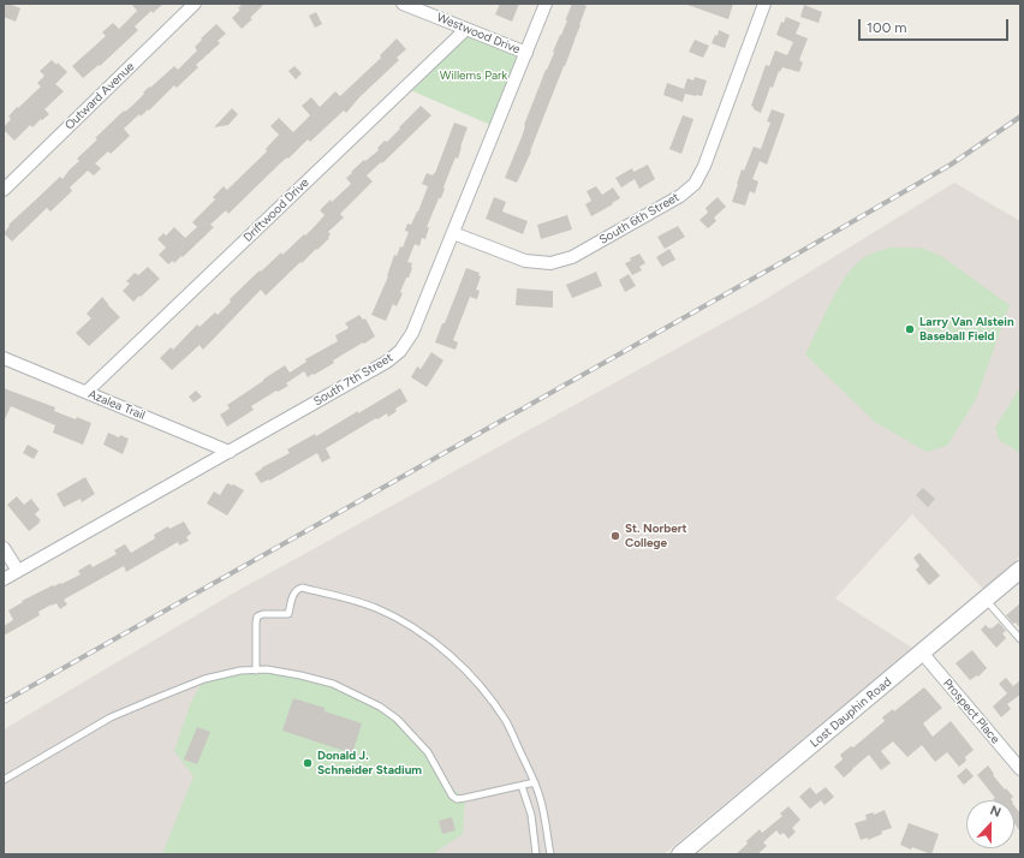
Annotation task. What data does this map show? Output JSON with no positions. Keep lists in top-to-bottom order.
{
  "streets": {
    "main road": ["Lost Dauphin Road"],
    "street": [
      "Westwood Drive",
      "Outward Avenue",
      "Driftwood Drive",
      "South 6th Street",
      "South 7th Street",
      "Azalea Trail",
      "Prospect Place"
    ]
  },
  "crossings": [
    ["Westwood Drive", "Driftwood Drive"],
    ["Westwood Drive", "South 7th Street"],
    ["Driftwood Drive", "Azalea Trail"],
    ["South 6th Street", "South 7th Street"],
    ["South 7th Street", "Azalea Trail"],
    ["Prospect Place", "Lost Dauphin Road"]
  ],
  "parks": ["Willems Park"],
  "places": ["Larry Van Alstein Baseball Field", "St. Norbert College", "Donald J. Schneider Stadium"],
  "scale_bar": "100 m",
  "north": "top"
}
